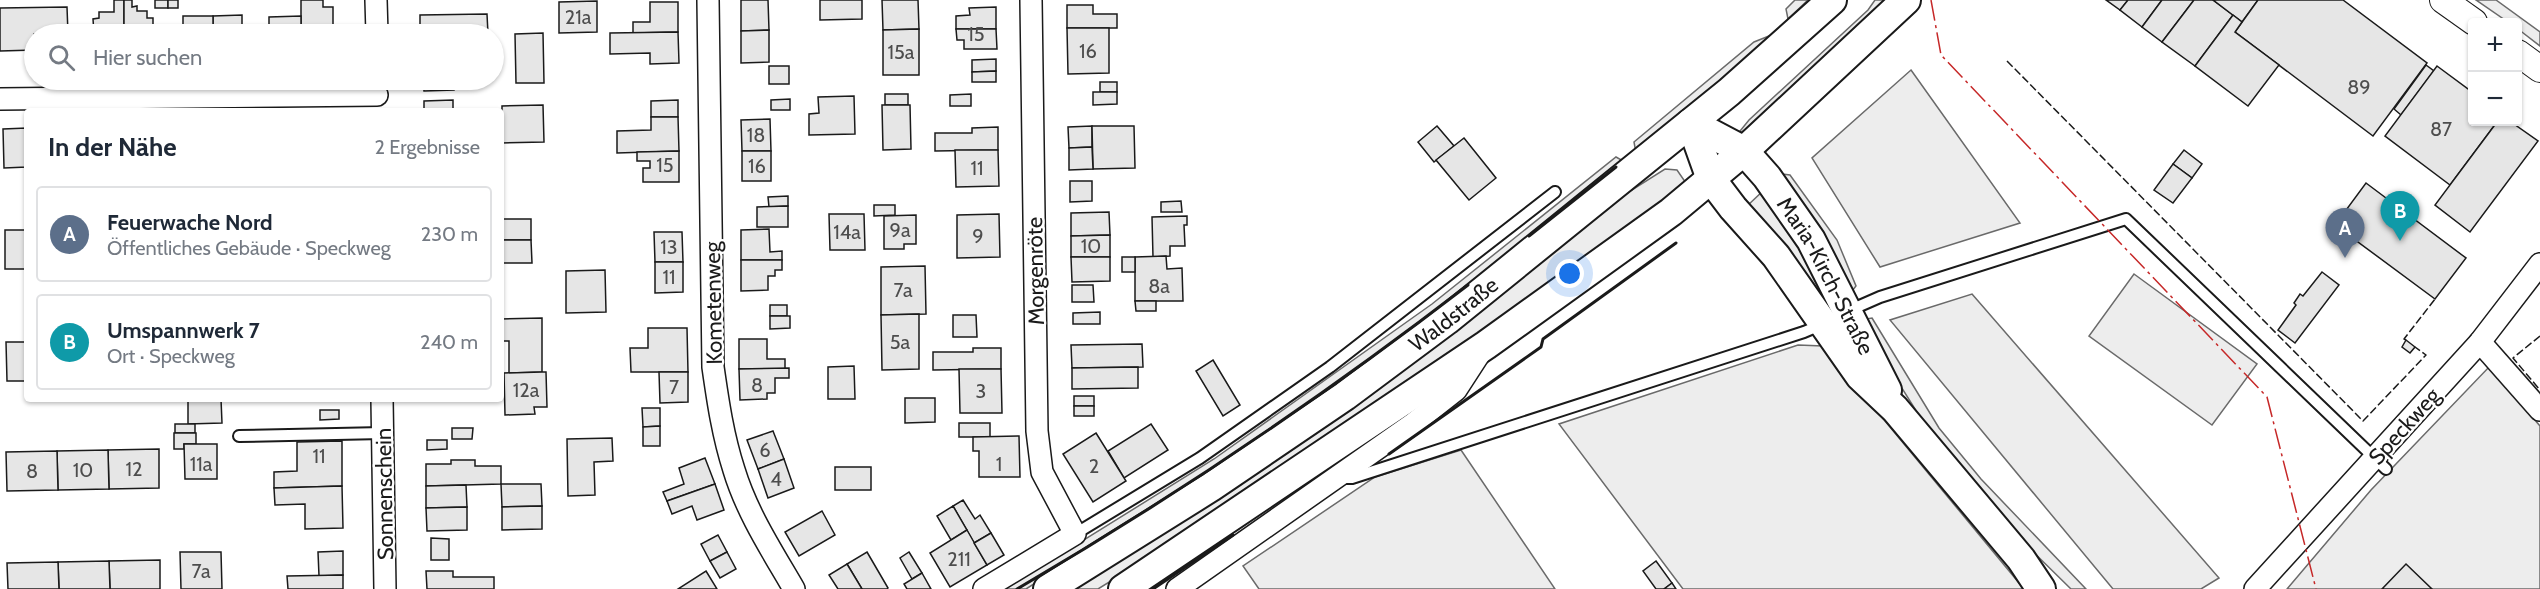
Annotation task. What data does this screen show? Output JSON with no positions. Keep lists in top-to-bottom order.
{
  "streets": {
    "main road": ["Maria-Kirch-Straße", "Waldstraße"],
    "street": [
      "Morgenröte",
      "Kometenweg",
      "Speckweg",
      "Sonnenschein"
    ]
  },
  "crossings": [
    ["Morgenröte", "Waldstraße"],
    ["Maria-Kirch-Straße", "Waldstraße"]
  ],
  "house_numbers": [
    "21a",
    "15",
    "16",
    "15a",
    "89",
    "87",
    "18",
    "15",
    "16",
    "11",
    "9a",
    "14a",
    "9",
    "10",
    "13",
    "11",
    "8a",
    "7a",
    "5a",
    "8",
    "7",
    "12a",
    "3",
    "6",
    "11",
    "11a",
    "1",
    "2",
    "12",
    "10",
    "8",
    "4",
    "211",
    "7a"
  ],
  "page": {
    "map_buttons": ["+", "−"],
    "search": "Hier suchen",
    "heading": ["In der Nähe", "2 Ergebnisse"],
    "list": [
      {
        "mark": "A",
        "name": "Feuerwache Nord",
        "note": "Öffentliches Gebäude · Speckweg",
        "value": "230 m"
      },
      {
        "mark": "B",
        "name": "Umspannwerk 7",
        "note": "Ort · Speckweg",
        "value": "240 m"
      }
    ],
    "pins": ["B", "A"]
  }
}
